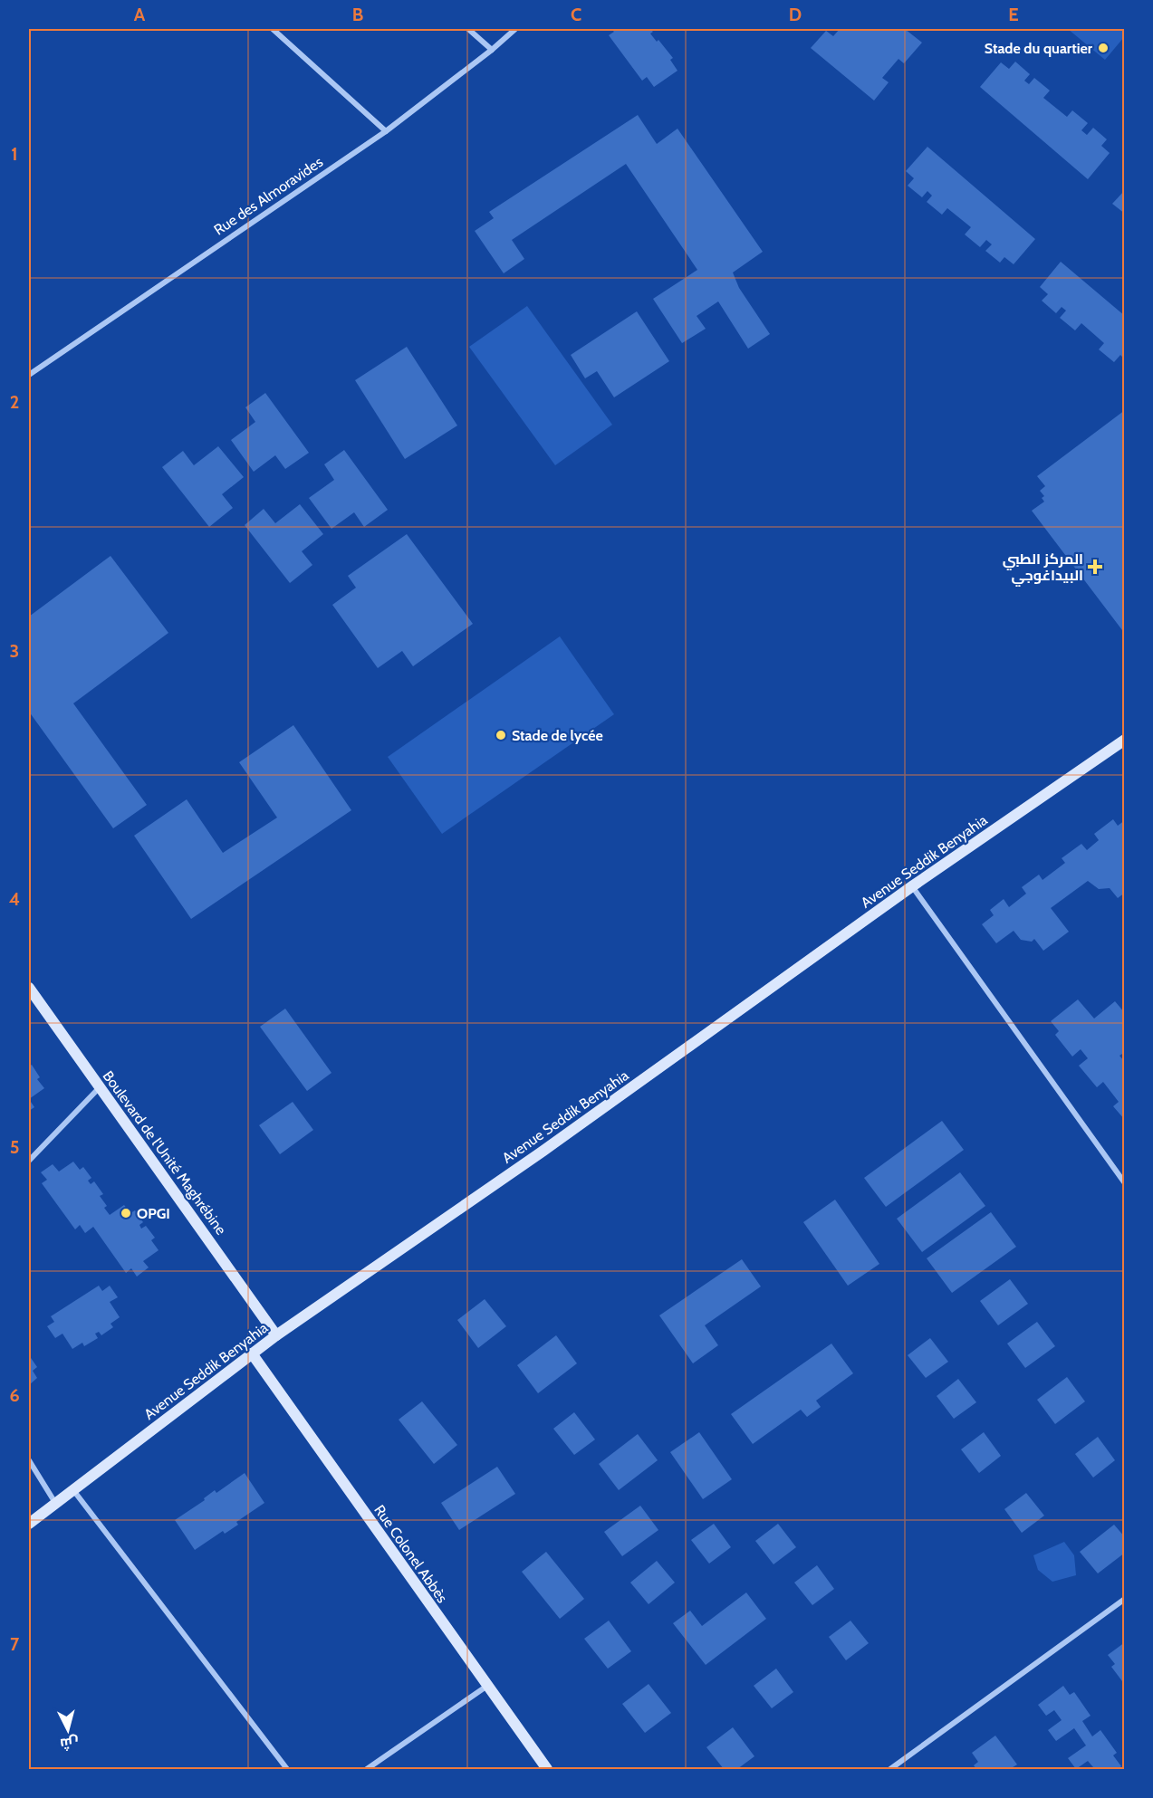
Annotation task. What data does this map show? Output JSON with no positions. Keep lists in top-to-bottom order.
{
  "streets": {
    "street": [
      "Rue des Almoravides",
      "Avenue Seddik Benyahia",
      "Boulevard de l'Unité Maghrébine",
      "Rue Colonel Abbès"
    ]
  },
  "crossings": [
    ["Avenue Seddik Benyahia", "Boulevard de l'Unité Maghrébine"],
    ["Avenue Seddik Benyahia", "Rue Colonel Abbès"]
  ],
  "places": {
    "other": ["Stade du quartier", "Stade de lycée", "OPGI"],
    "health": ["المركز الطبي البيداغوجي"]
  },
  "north": "bottom",
  "grid": {
    "columns": [
      "A",
      "B",
      "C",
      "D",
      "E"
    ],
    "rows": [
      "1",
      "2",
      "3",
      "4",
      "5",
      "6",
      "7"
    ]
  }
}
